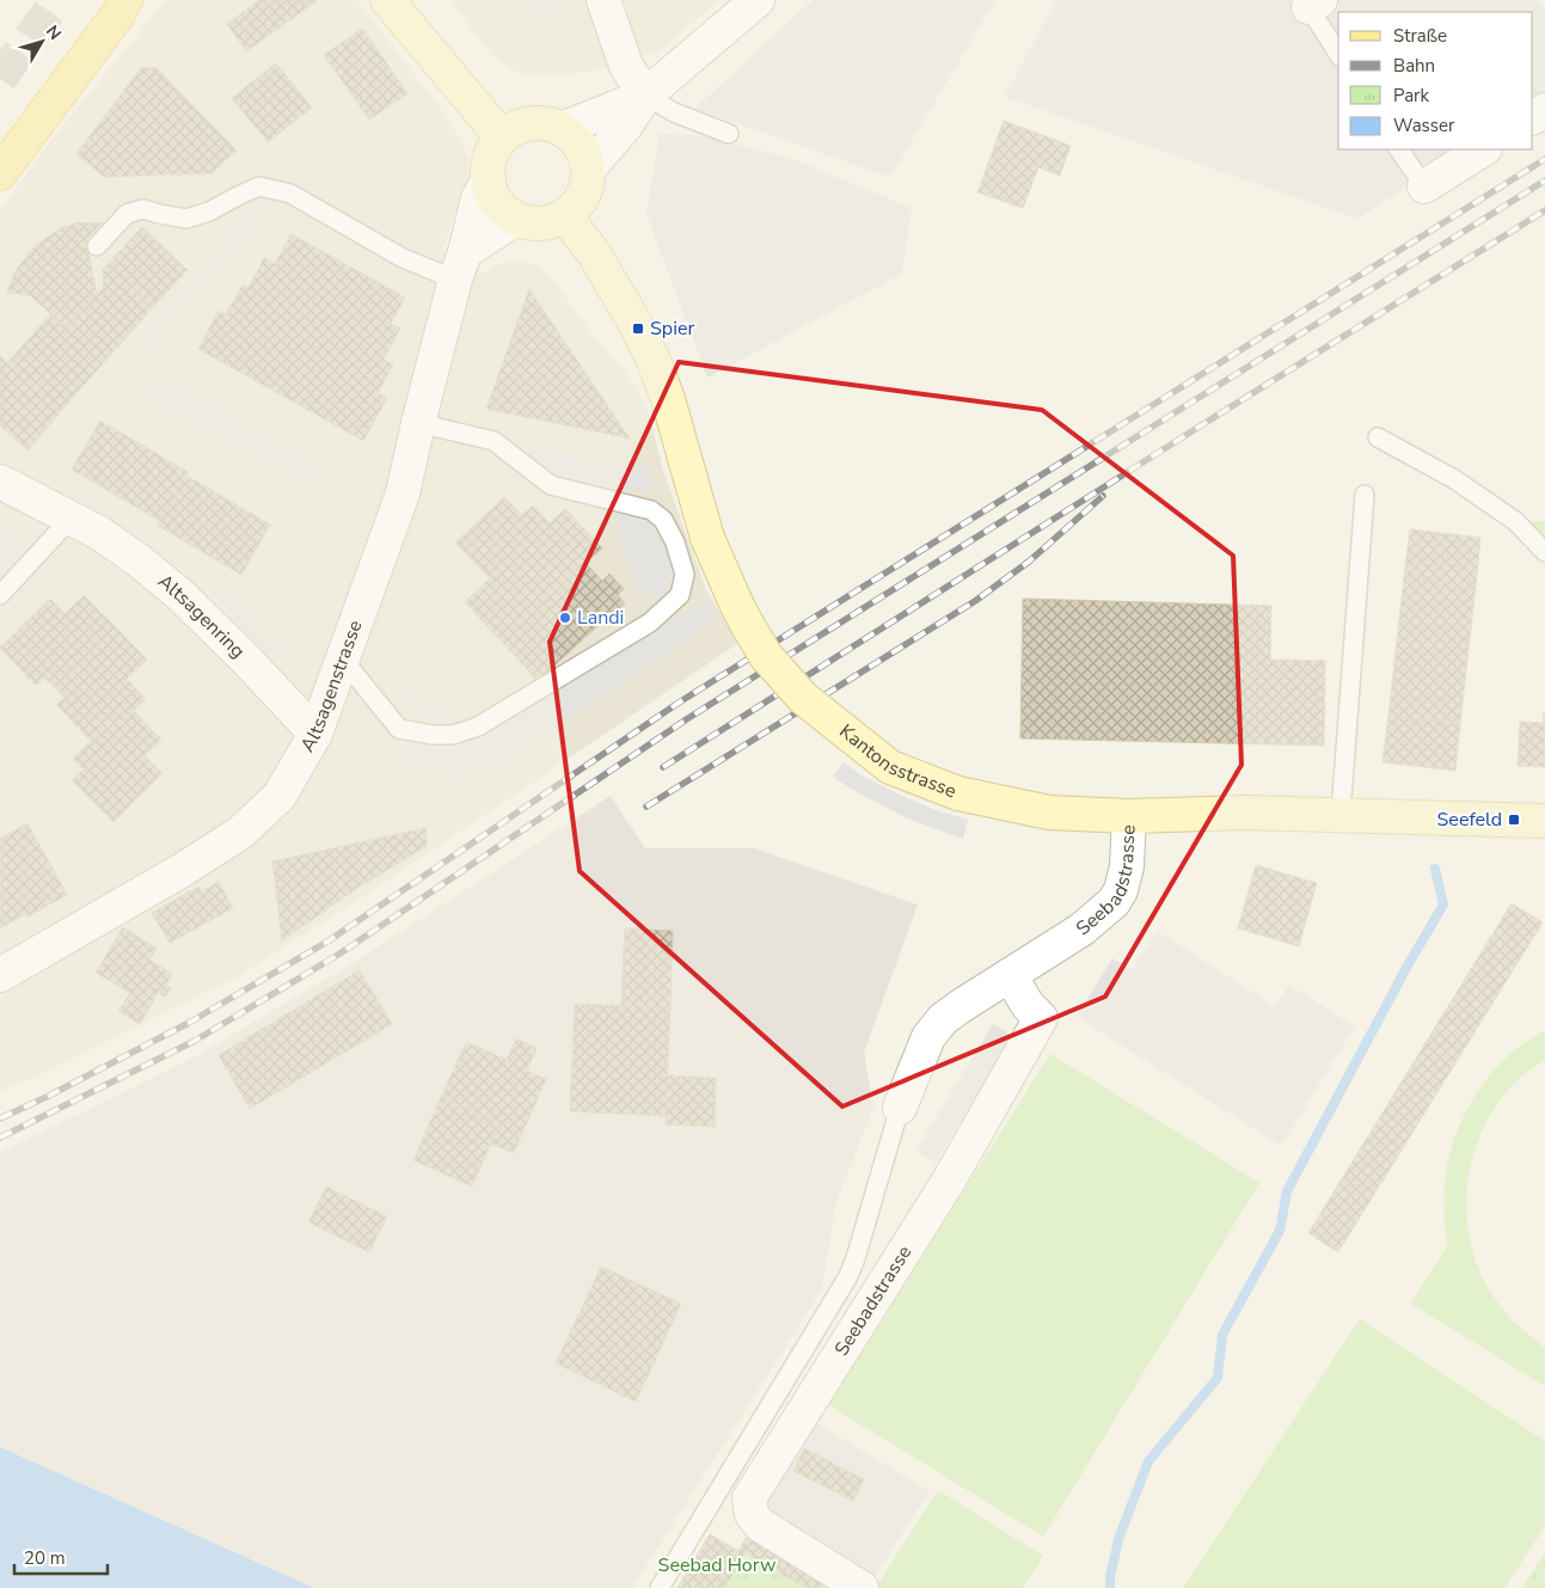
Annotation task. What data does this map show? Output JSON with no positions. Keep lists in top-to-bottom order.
{
  "streets": {
    "main road": ["Kantonsstrasse"],
    "street": ["Altsagenring", "Altsagenstrasse", "Seebadstrasse"]
  },
  "crossings": [
    ["Altsagenring", "Altsagenstrasse"],
    ["Altsagenstrasse", "Kantonsstrasse"],
    ["Kantonsstrasse", "Seebadstrasse"]
  ],
  "parks": ["Seebad Horw"],
  "places": {
    "transit": ["Spier", "Seefeld"],
    "other": ["Landi"]
  },
  "legend": [
    "Straße",
    "Bahn",
    "Park",
    "Wasser"
  ],
  "scale_bar": "20 m",
  "north": "top right"
}
